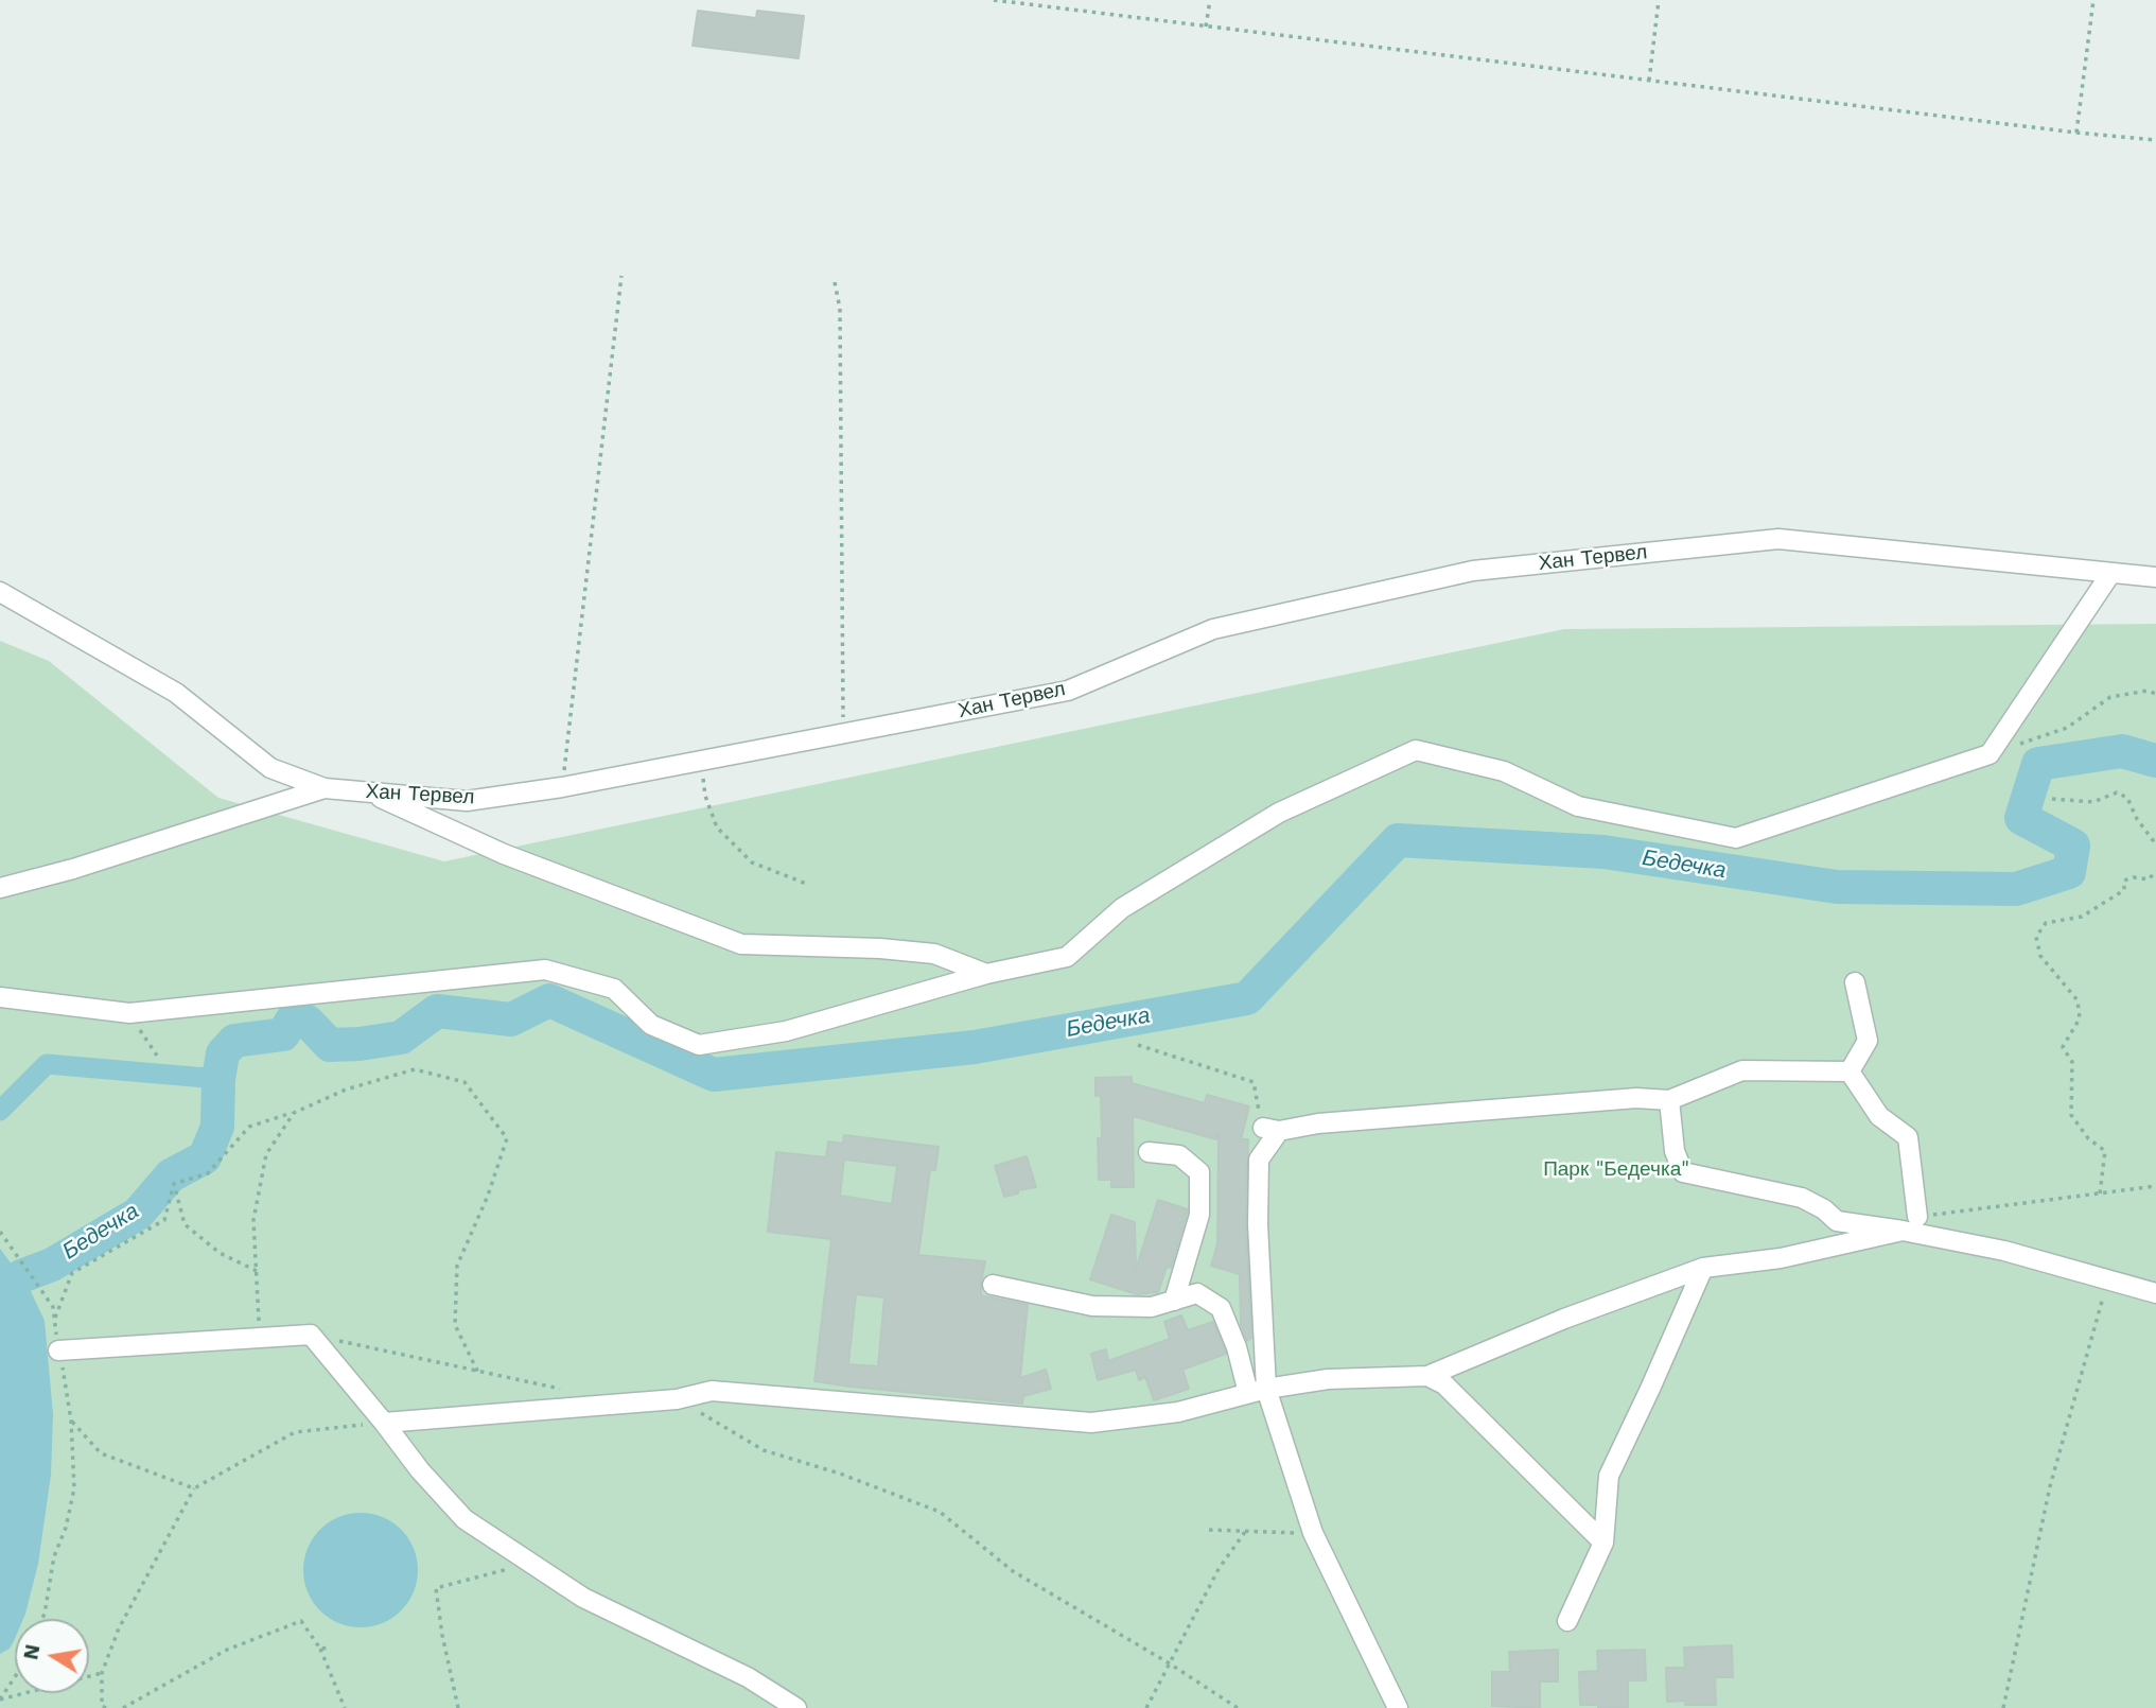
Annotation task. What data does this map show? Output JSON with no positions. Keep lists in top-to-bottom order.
{
  "streets": {
    "street": ["Хан Тервел"]
  },
  "water": ["Бедечка"],
  "parks": ["Парк \"Бедечка\""],
  "north": "left"
}
